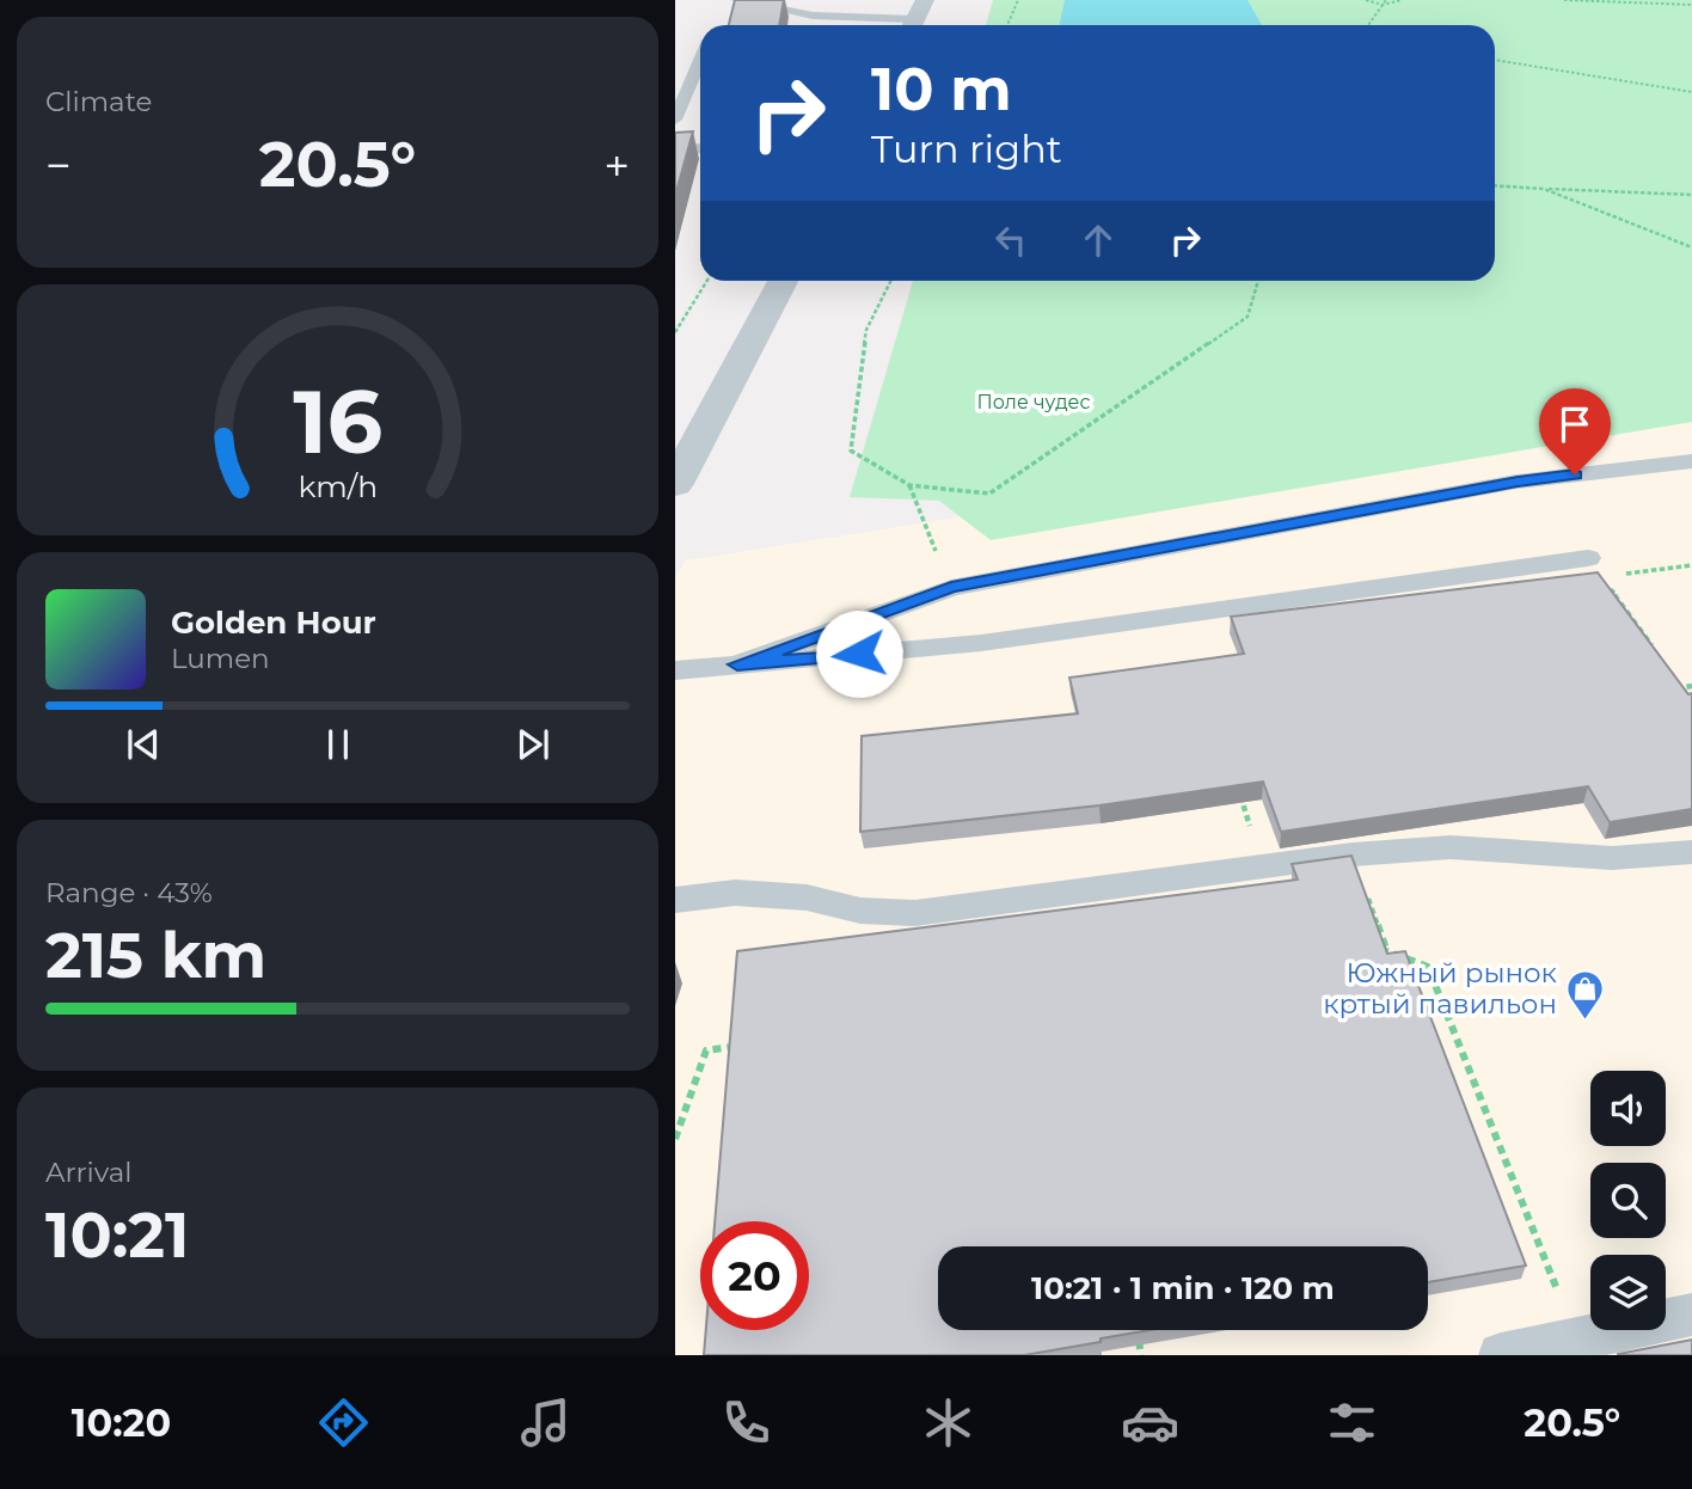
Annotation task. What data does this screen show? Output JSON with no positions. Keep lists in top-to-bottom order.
{
  "parks": ["Поле чудес"],
  "places": {
    "shop": ["Южный рынок кртый павильон"]
  },
  "page": {
    "tile": [
      "Climate",
      ["Range · 43%", "215 km"],
      ["Arrival", "10:21"]
    ],
    "turn": ["10 m", "Turn right"],
    "heat": ["−", "20.5°", "+"],
    "song": ["Golden Hour", "Lumen"],
    "limit": "20",
    "trip": "10:21 · 1 min · 120 m",
    "tabs": ["10:20", "20.5°"],
    "gauge": ["16", "km/h"]
  }
}
